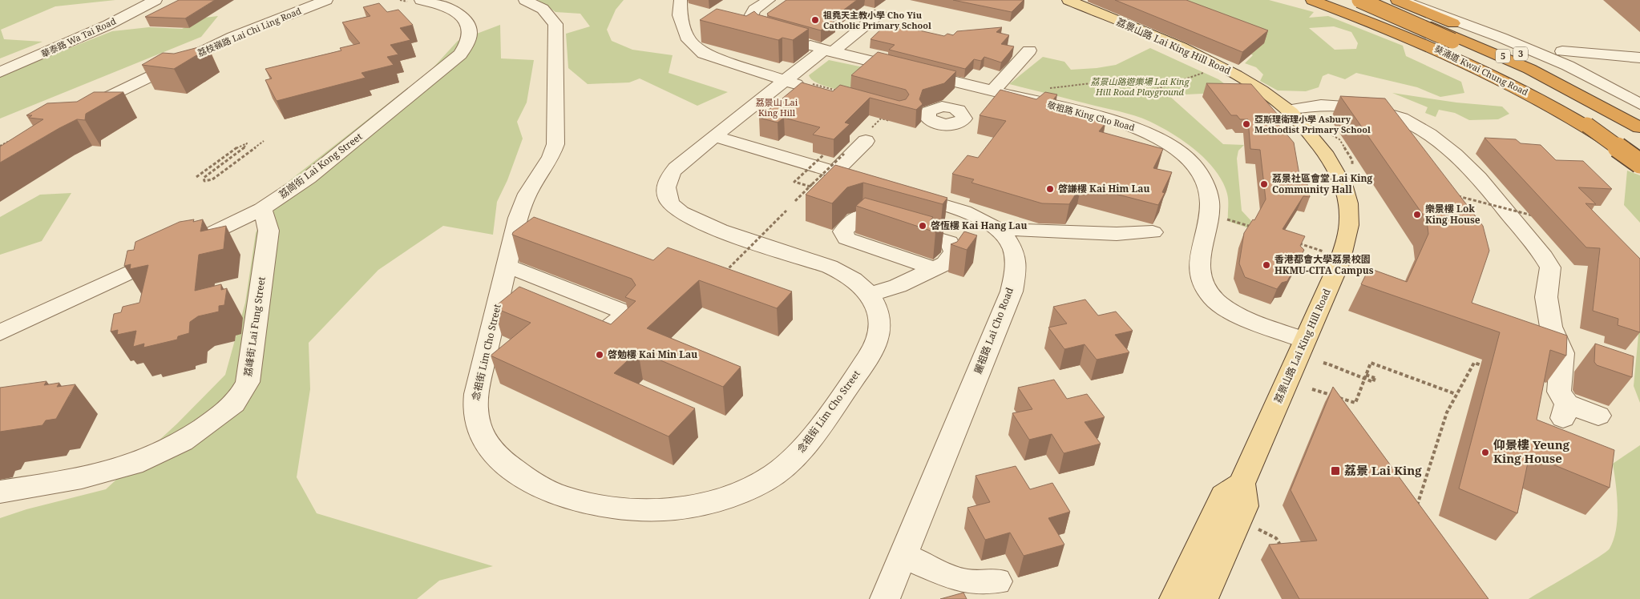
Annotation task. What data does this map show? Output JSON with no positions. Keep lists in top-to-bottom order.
{
  "streets": {
    "highway": ["3", "5", "葵涌道 Kwai Chung Road"],
    "main road": ["荔景山路 Lai King Hill Road"],
    "street": [
      "荔枝嶺路 Lai Chi Ling Road",
      "華泰路 Wa Tai Road",
      "敬祖路 King Cho Road",
      "荔崗街 Lai Kong Street",
      "荔峰街 Lai Fung Street",
      "麗祖路 Lai Cho Road",
      "念祖街 Lim Cho Street"
    ]
  },
  "crossings": [
    ["荔景山路 Lai King Hill Road", "敬祖路 King Cho Road"],
    ["3", "葵涌道 Kwai Chung Road"],
    ["敬祖路 King Cho Road", "念祖街 Lim Cho Street"],
    ["荔崗街 Lai Kong Street", "荔峰街 Lai Fung Street"]
  ],
  "districts": ["荔景山 Lai King Hill"],
  "parks": ["荔景山路遊樂場 Lai King Hill Road Playground"],
  "places": {
    "other": [
      "祖堯天主教小學 Cho Yiu Catholic Primary School",
      "亞斯理衛理小學 Asbury Methodist Primary School",
      "荔景社區會堂 Lai King Community Hall",
      "啓謙樓 Kai Him Lau",
      "樂景樓 Lok King House",
      "啓恆樓 Kai Hang Lau",
      "香港都會大學荔景校園 HKMU-CITA Campus",
      "啓勉樓 Kai Min Lau",
      "仰景樓 Yeung King House"
    ],
    "transit": ["荔景 Lai King"]
  }
}
